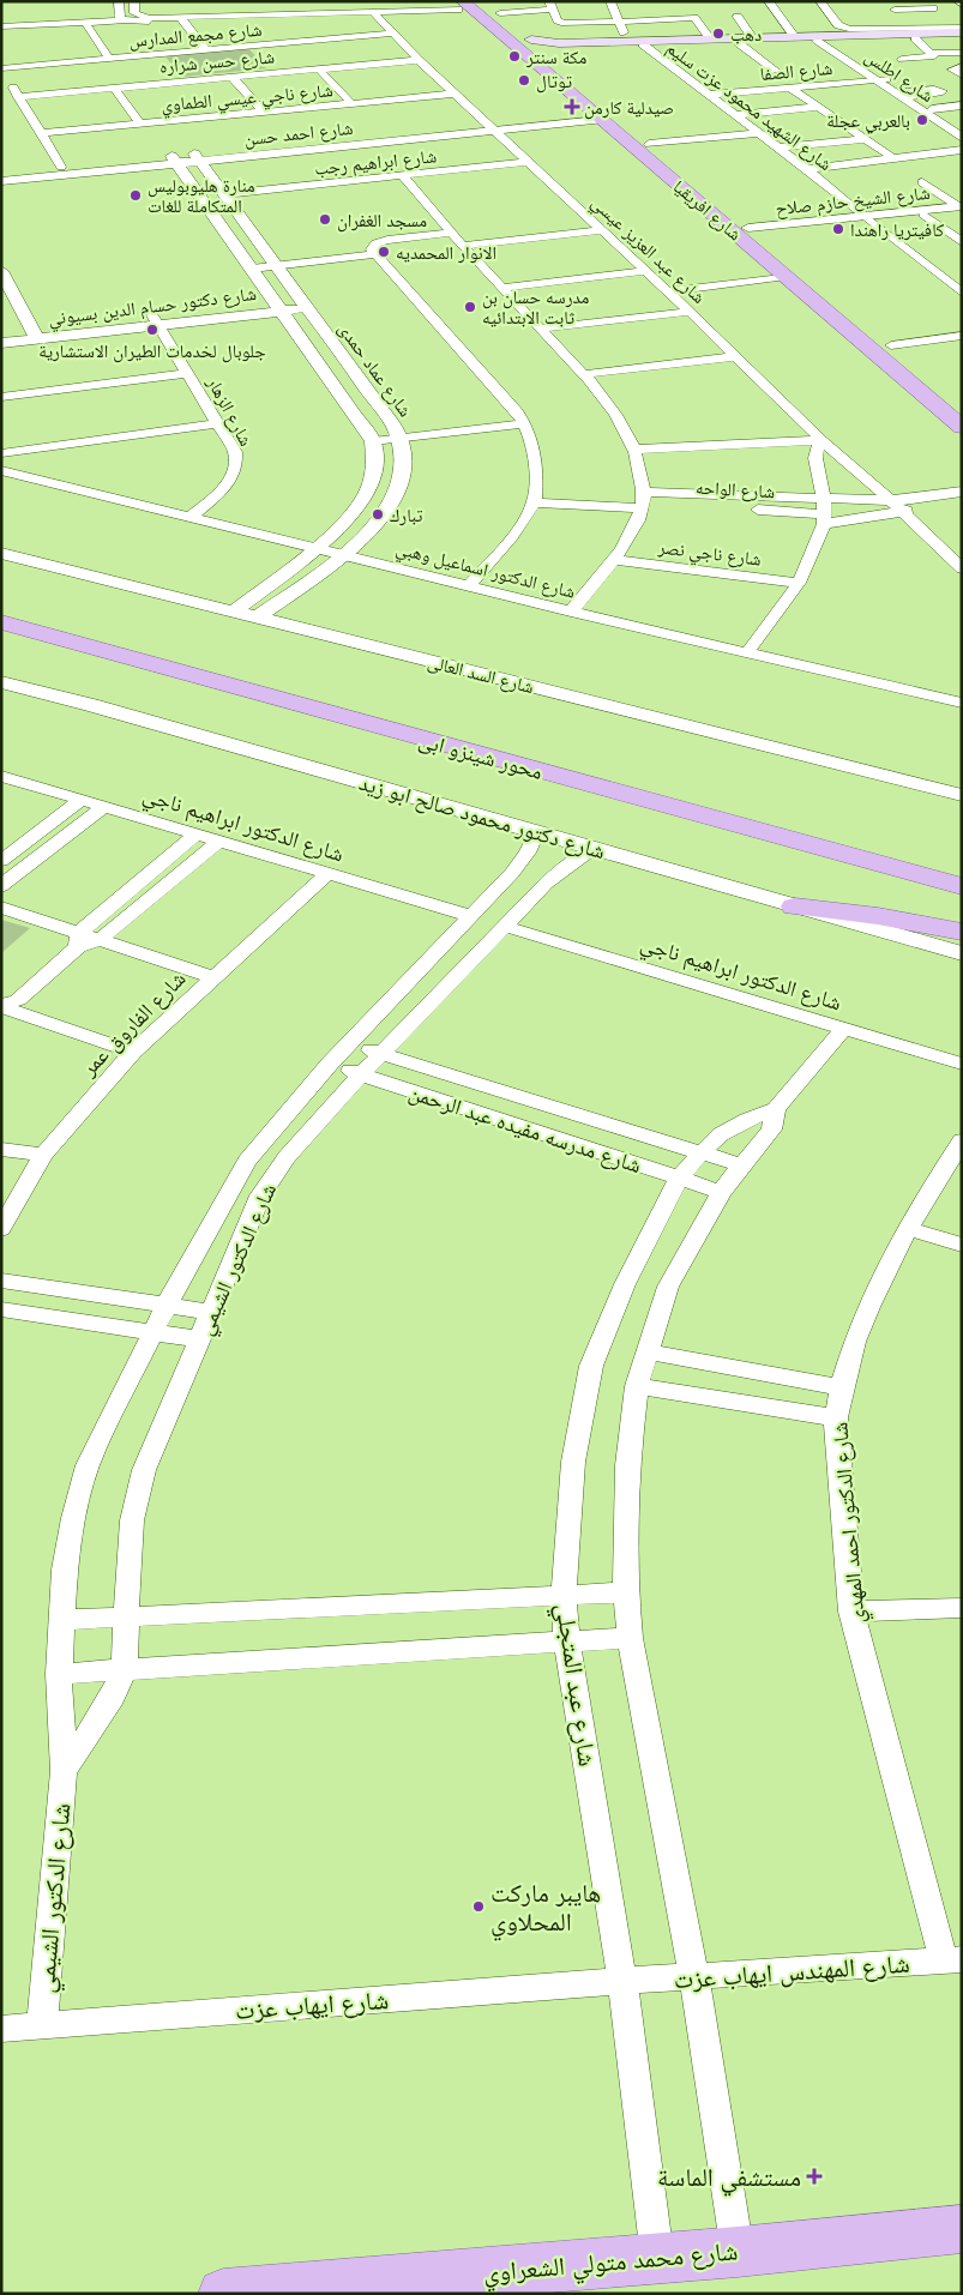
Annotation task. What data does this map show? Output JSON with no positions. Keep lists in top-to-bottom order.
{
  "streets": {
    "main road": ["شارع افريقيا", "محور شينزو ابى", "شارع محمد متولي الشعراوي"],
    "street": [
      "شارع مجمع المدارس",
      "شارع حسن شراره",
      "شارع الصفا",
      "شارع اطلس",
      "شارع ناجي عيسي الطماوي",
      "شارع الشهيد محمود عزت سليم",
      "شارع احمد حسن",
      "شارع ابراهيم رجب",
      "شارع الشيخ حازم صلاح",
      "شارع عبد العزيز عيسي",
      "شارع دكتور حسام الدين بسيوني",
      "شارع عماد حمدى",
      "شارع الزهار",
      "شارع الواحه",
      "شارع ناجي نصر",
      "شارع الدكتور اسماعيل وهبي",
      "شارع السد العالى",
      "شارع دكتور محمود صالح ابو زيد",
      "شارع الدكتور ابراهيم ناجي",
      "شارع الفاروق عمر",
      "شارع مدرسه مفيده عبد الرحمن",
      "شارع الدكتور الشيمي",
      "شارع الدكتور احمد المهدي",
      "شارع عبد المتجلي",
      "شارع المهندس ايهاب عزت",
      "شارع ايهاب عزت"
    ]
  },
  "crossings": [
    ["شارع مجمع المدارس", "شارع عبد العزيز عيسي"],
    ["شارع حسن شراره", "شارع عبد العزيز عيسي"],
    ["شارع الصفا", "شارع اطلس"],
    ["شارع الصفا", "شارع الشهيد محمود عزت سليم"],
    ["شارع ناجي عيسي الطماوي", "شارع عبد العزيز عيسي"],
    ["شارع الشهيد محمود عزت سليم", "شارع الشيخ حازم صلاح"],
    ["شارع احمد حسن", "شارع افريقيا"],
    ["شارع احمد حسن", "شارع عبد العزيز عيسي"],
    ["شارع احمد حسن", "شارع عماد حمدى"],
    ["شارع ابراهيم رجب", "شارع عبد العزيز عيسي"],
    ["شارع ابراهيم رجب", "شارع عماد حمدى"],
    ["شارع الشيخ حازم صلاح", "شارع افريقيا"],
    ["شارع دكتور حسام الدين بسيوني", "شارع عماد حمدى"],
    ["شارع دكتور حسام الدين بسيوني", "شارع الزهار"],
    ["شارع عماد حمدى", "شارع الدكتور اسماعيل وهبي"],
    ["شارع عماد حمدى", "شارع السد العالى"],
    ["شارع الزهار", "شارع الدكتور اسماعيل وهبي"],
    ["شارع دكتور محمود صالح ابو زيد", "شارع الدكتور الشيمي"],
    ["شارع الدكتور ابراهيم ناجي", "شارع الفاروق عمر"],
    ["شارع الدكتور ابراهيم ناجي", "شارع الدكتور الشيمي"],
    ["شارع الدكتور ابراهيم ناجي", "شارع عبد المتجلي"],
    ["شارع مدرسه مفيده عبد الرحمن", "شارع الدكتور الشيمي"],
    ["شارع مدرسه مفيده عبد الرحمن", "شارع عبد المتجلي"],
    ["شارع الدكتور الشيمي", "شارع ايهاب عزت"],
    ["شارع الدكتور احمد المهدي", "شارع المهندس ايهاب عزت"],
    ["شارع عبد المتجلي", "شارع المهندس ايهاب عزت"],
    ["شارع عبد المتجلي", "شارع ايهاب عزت"],
    ["شارع عبد المتجلي", "شارع محمد متولي الشعراوي"],
    ["شارع المهندس ايهاب عزت", "شارع ايهاب عزت"]
  ],
  "places": {
    "other": [
      "دهب",
      "مكة سنتر",
      "توتال",
      "بالعربي عجلة",
      "منارة هليوبوليس المتكاملة للغات",
      "مسجد الغفران",
      "كافيتريا راهندا",
      "الانوار المحمديه",
      "مدرسه حسان بن ثابت الابتدائيه",
      "جلوبال لخدمات الطيران الاستشارية",
      "تبارك",
      "هايبر ماركت المحلاوي"
    ],
    "health": ["صيدلية كارمن", "مستشفي الماسة"]
  }
}
